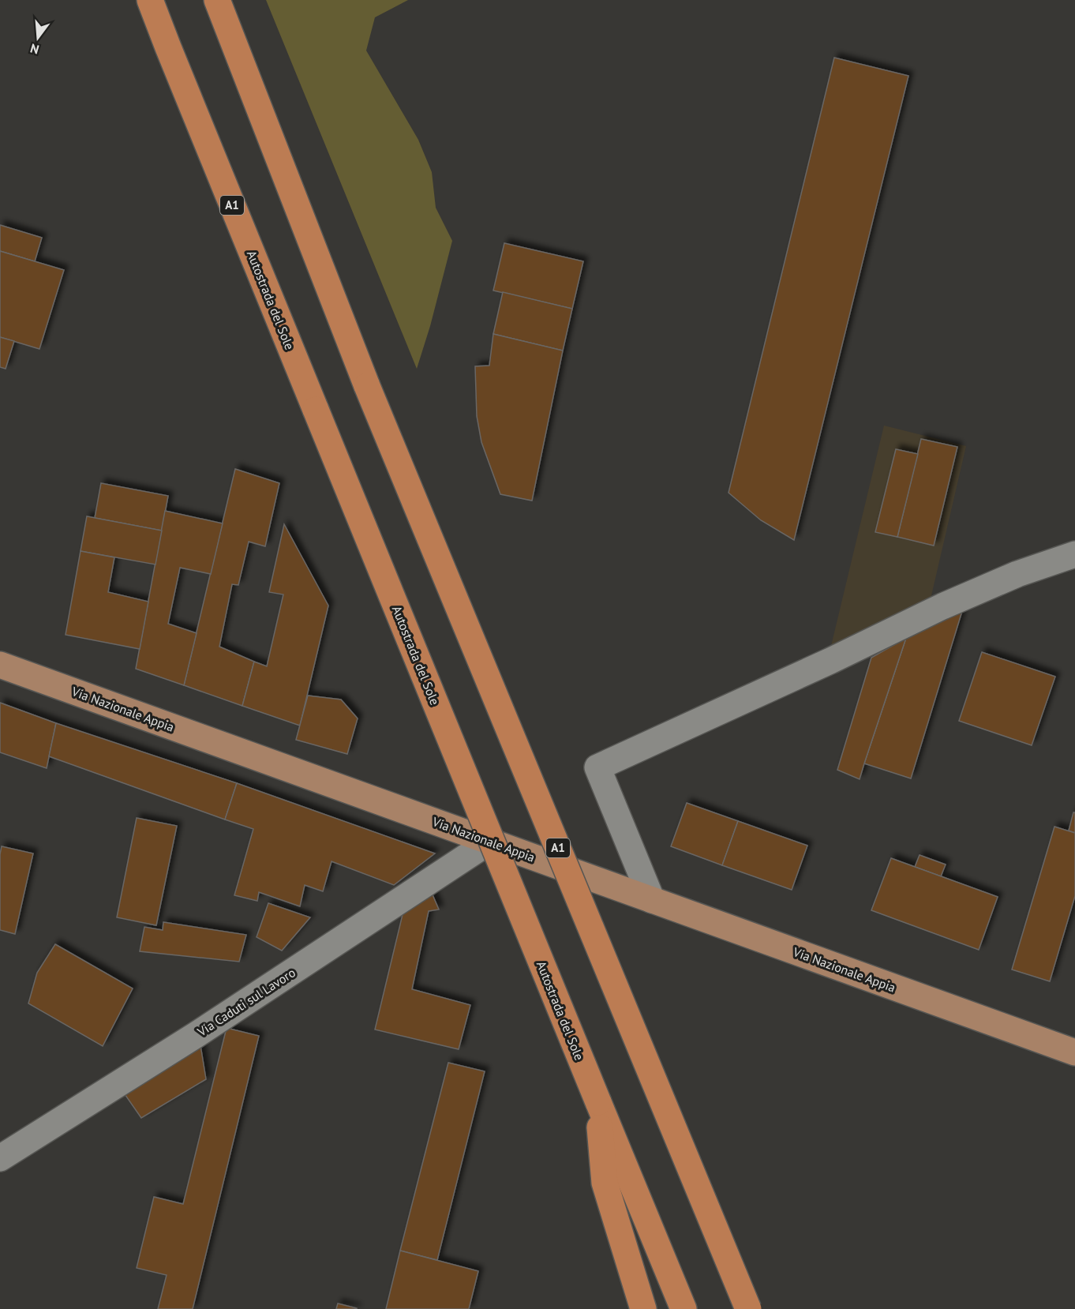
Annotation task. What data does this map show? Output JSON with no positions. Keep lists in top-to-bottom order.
{
  "streets": {
    "highway": ["A1", "Autostrada del Sole"],
    "main road": ["Via Nazionale Appia"],
    "street": ["Via Caduti sul Lavoro"]
  },
  "crossings": [
    ["Via Nazionale Appia", "Via Caduti sul Lavoro"]
  ],
  "north": "bottom"
}
